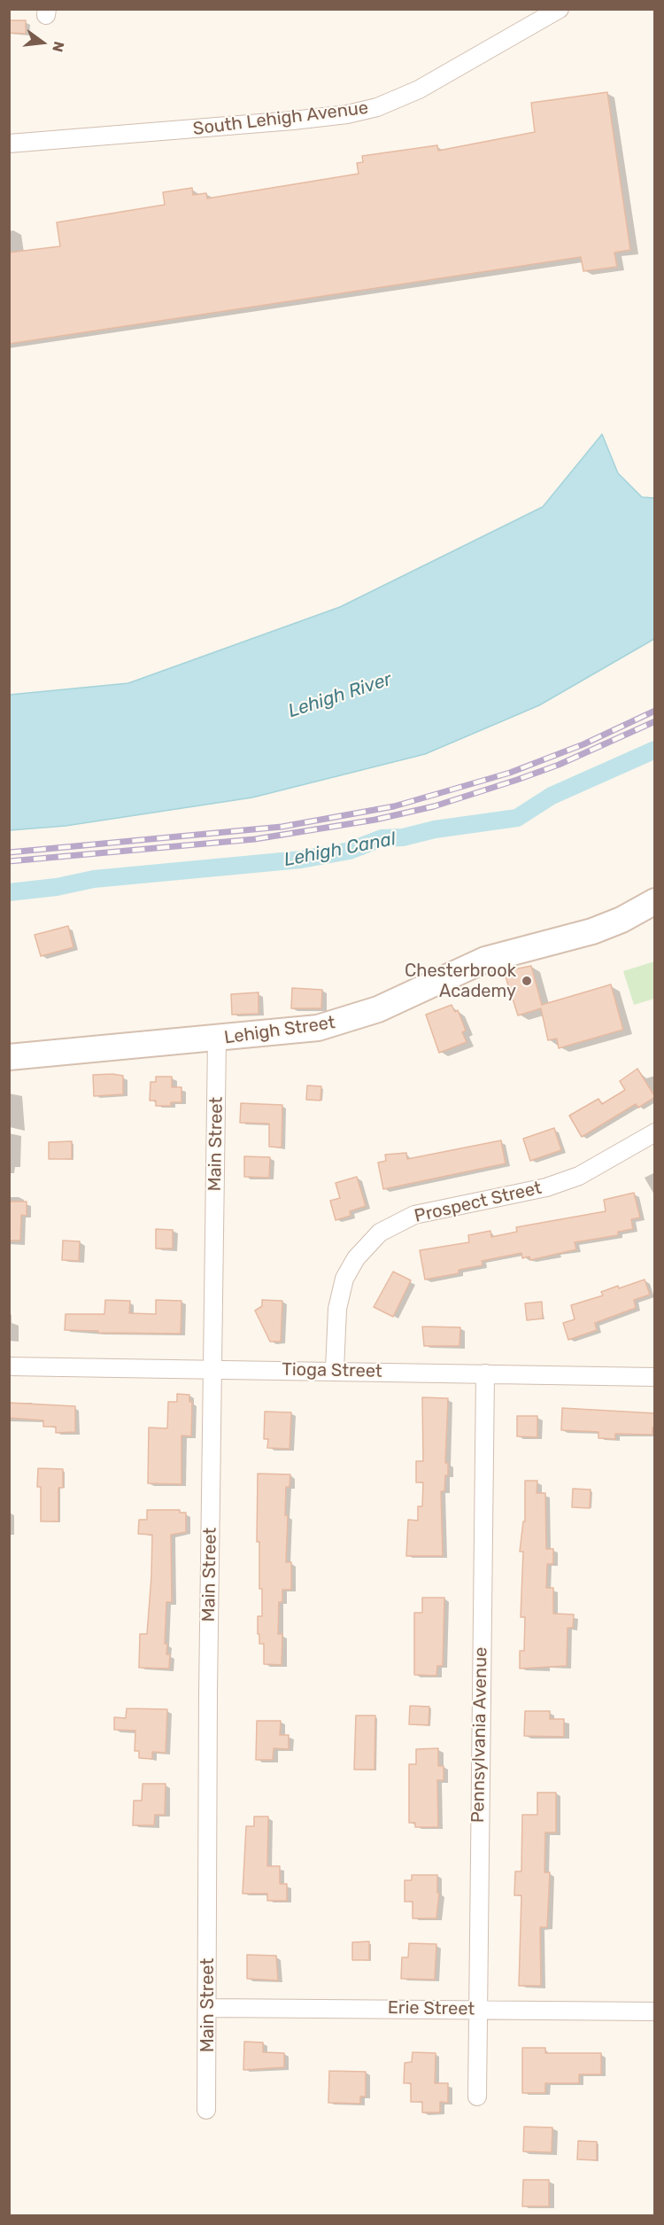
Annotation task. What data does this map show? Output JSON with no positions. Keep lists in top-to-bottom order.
{
  "streets": {
    "street": [
      "South Lehigh Avenue",
      "Lehigh Street",
      "Main Street",
      "Prospect Street",
      "Tioga Street",
      "Pennsylvania Avenue",
      "Erie Street"
    ]
  },
  "crossings": [
    ["Lehigh Street", "Main Street"],
    ["Main Street", "Tioga Street"],
    ["Main Street", "Erie Street"],
    ["Prospect Street", "Tioga Street"],
    ["Tioga Street", "Pennsylvania Avenue"],
    ["Pennsylvania Avenue", "Erie Street"]
  ],
  "water": ["Lehigh River", "Lehigh Canal"],
  "places": ["Chesterbrook Academy"],
  "north": "right"
}
